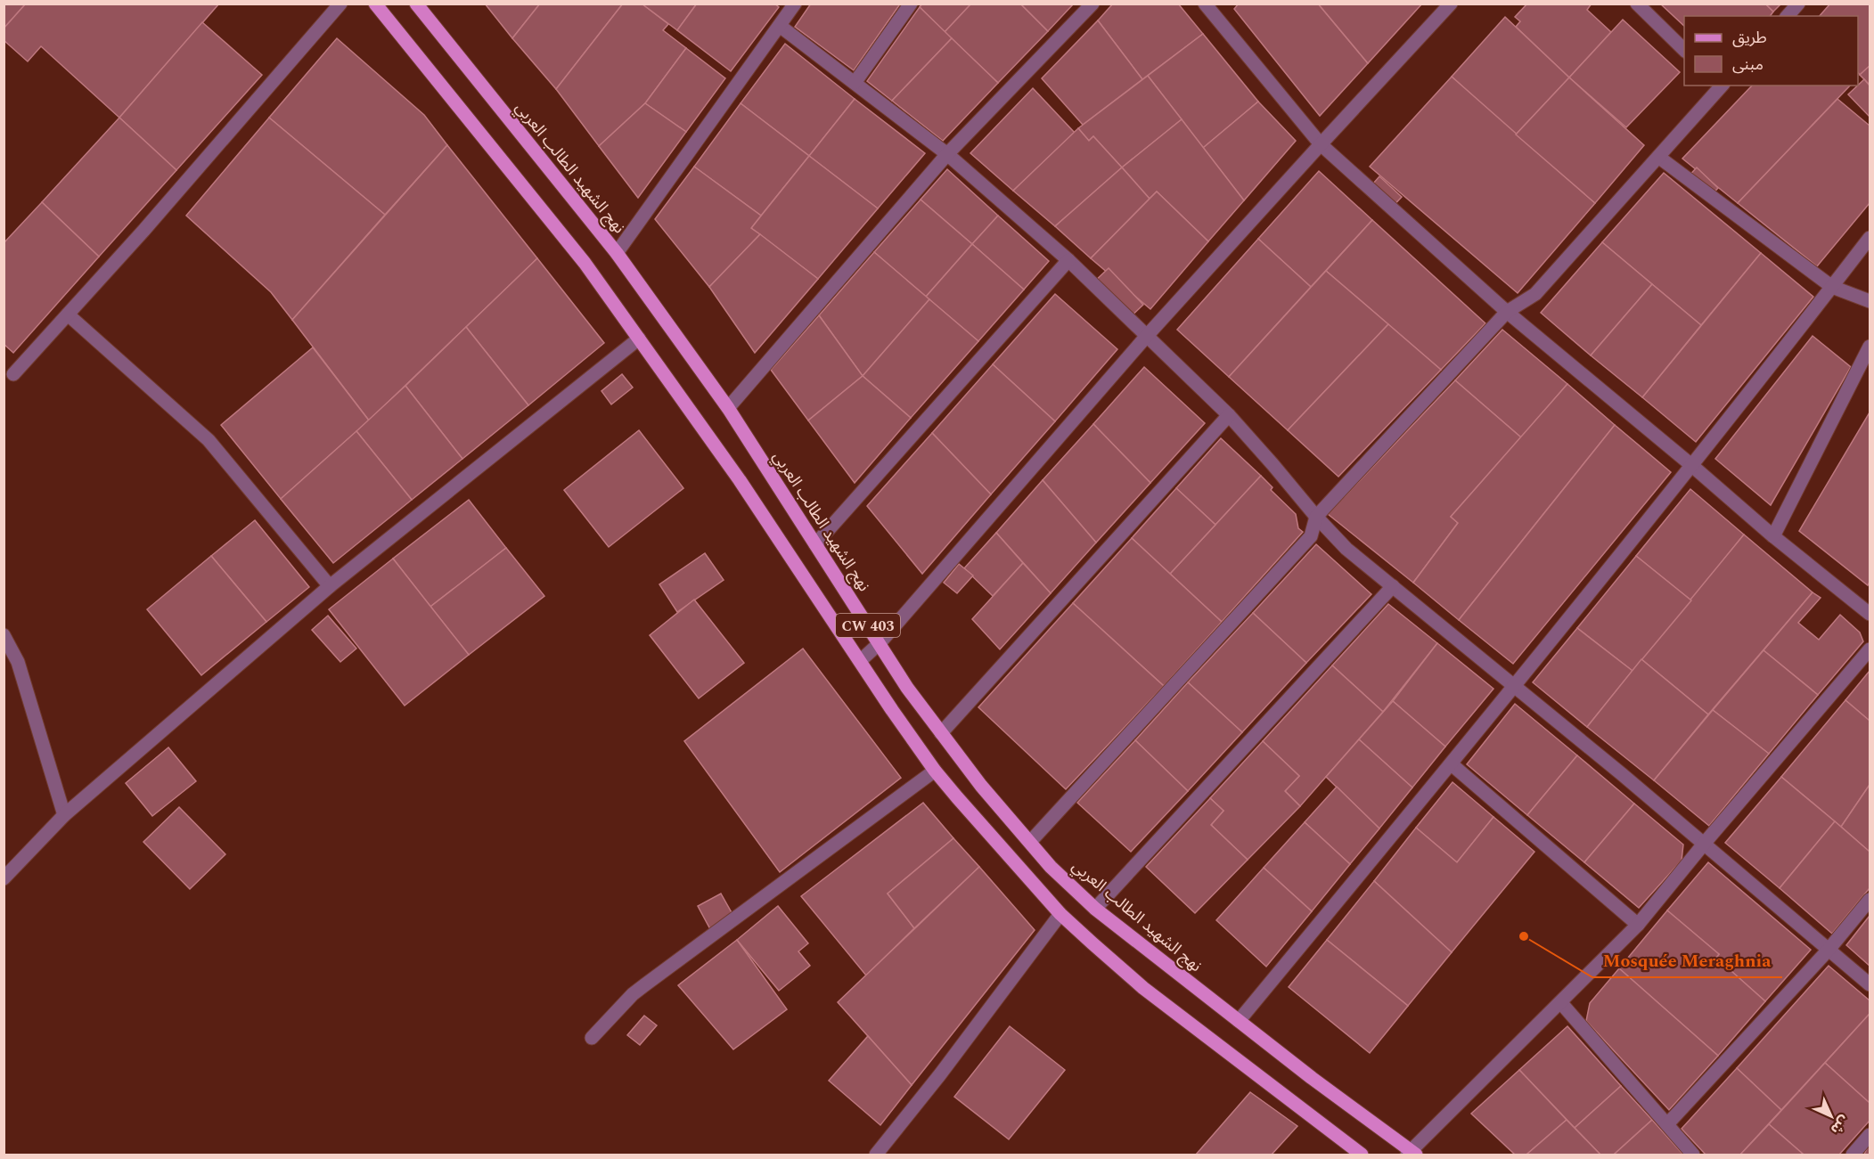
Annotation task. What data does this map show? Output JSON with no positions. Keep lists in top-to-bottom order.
{
  "streets": {
    "main road": ["نهج الشهيد الطالب العربي", "CW 403"]
  },
  "places": ["Mosquée Meraghnia"],
  "legend": ["طريق", "مبنى"],
  "north": "bottom right"
}
